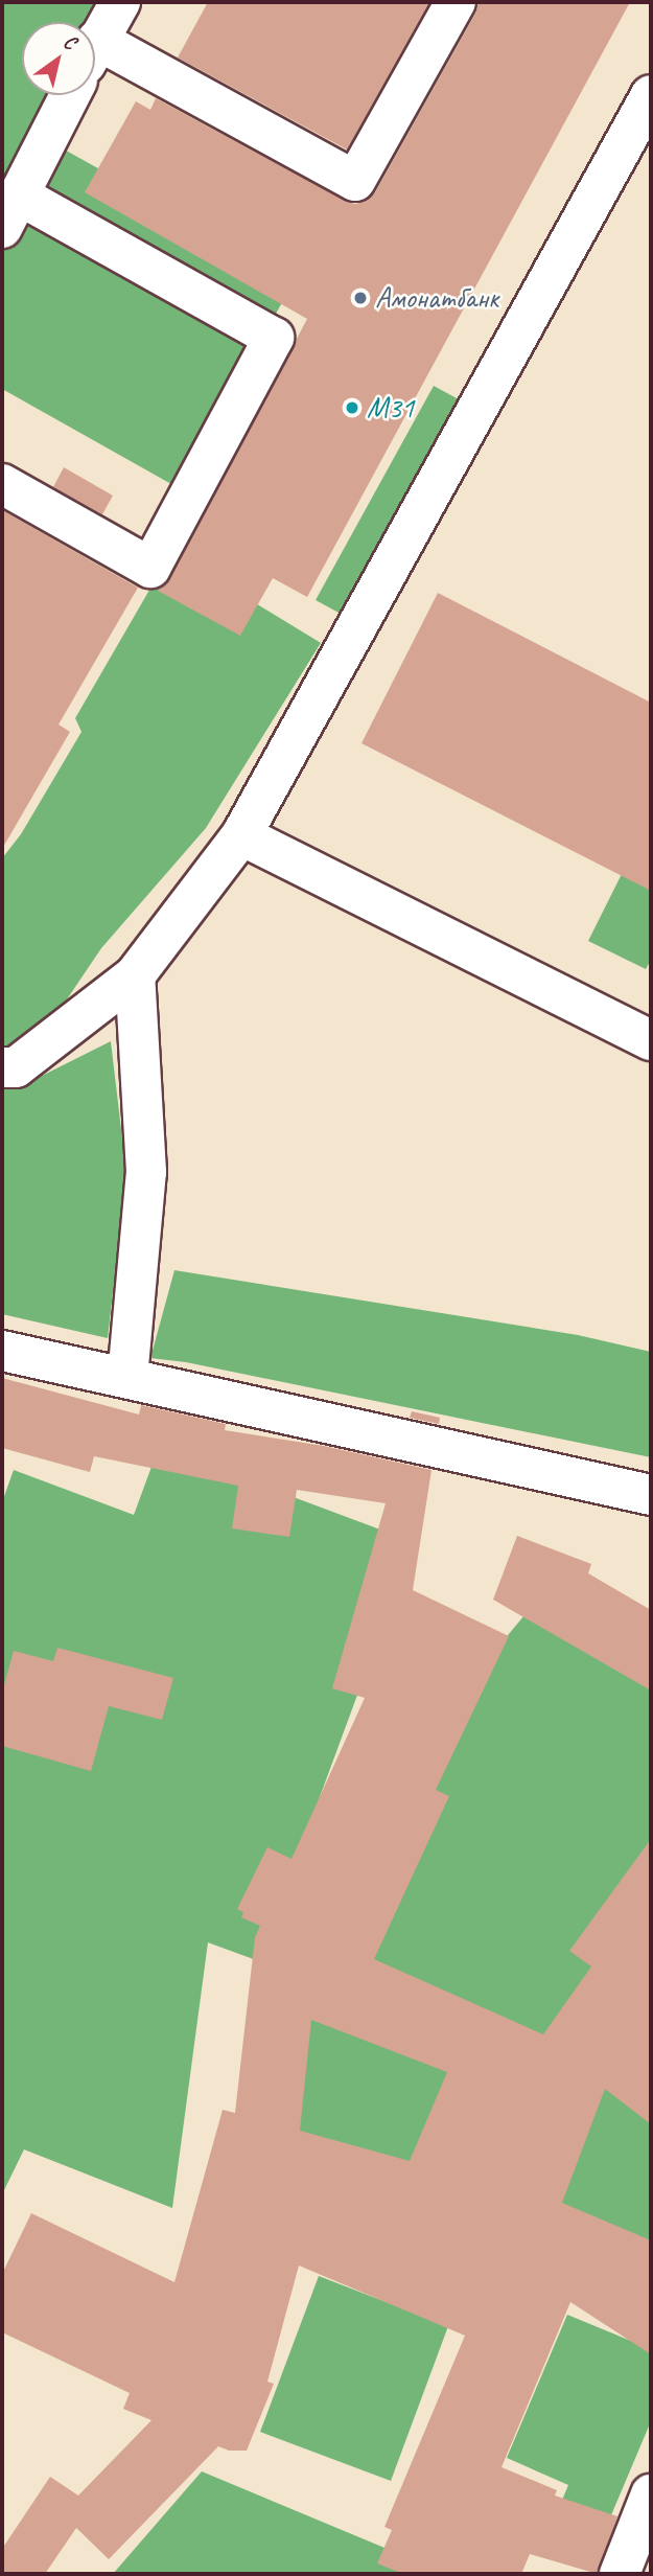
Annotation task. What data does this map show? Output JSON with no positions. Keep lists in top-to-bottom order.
{
  "places": ["Амонатбанк", "М31"],
  "north": "top right"
}
